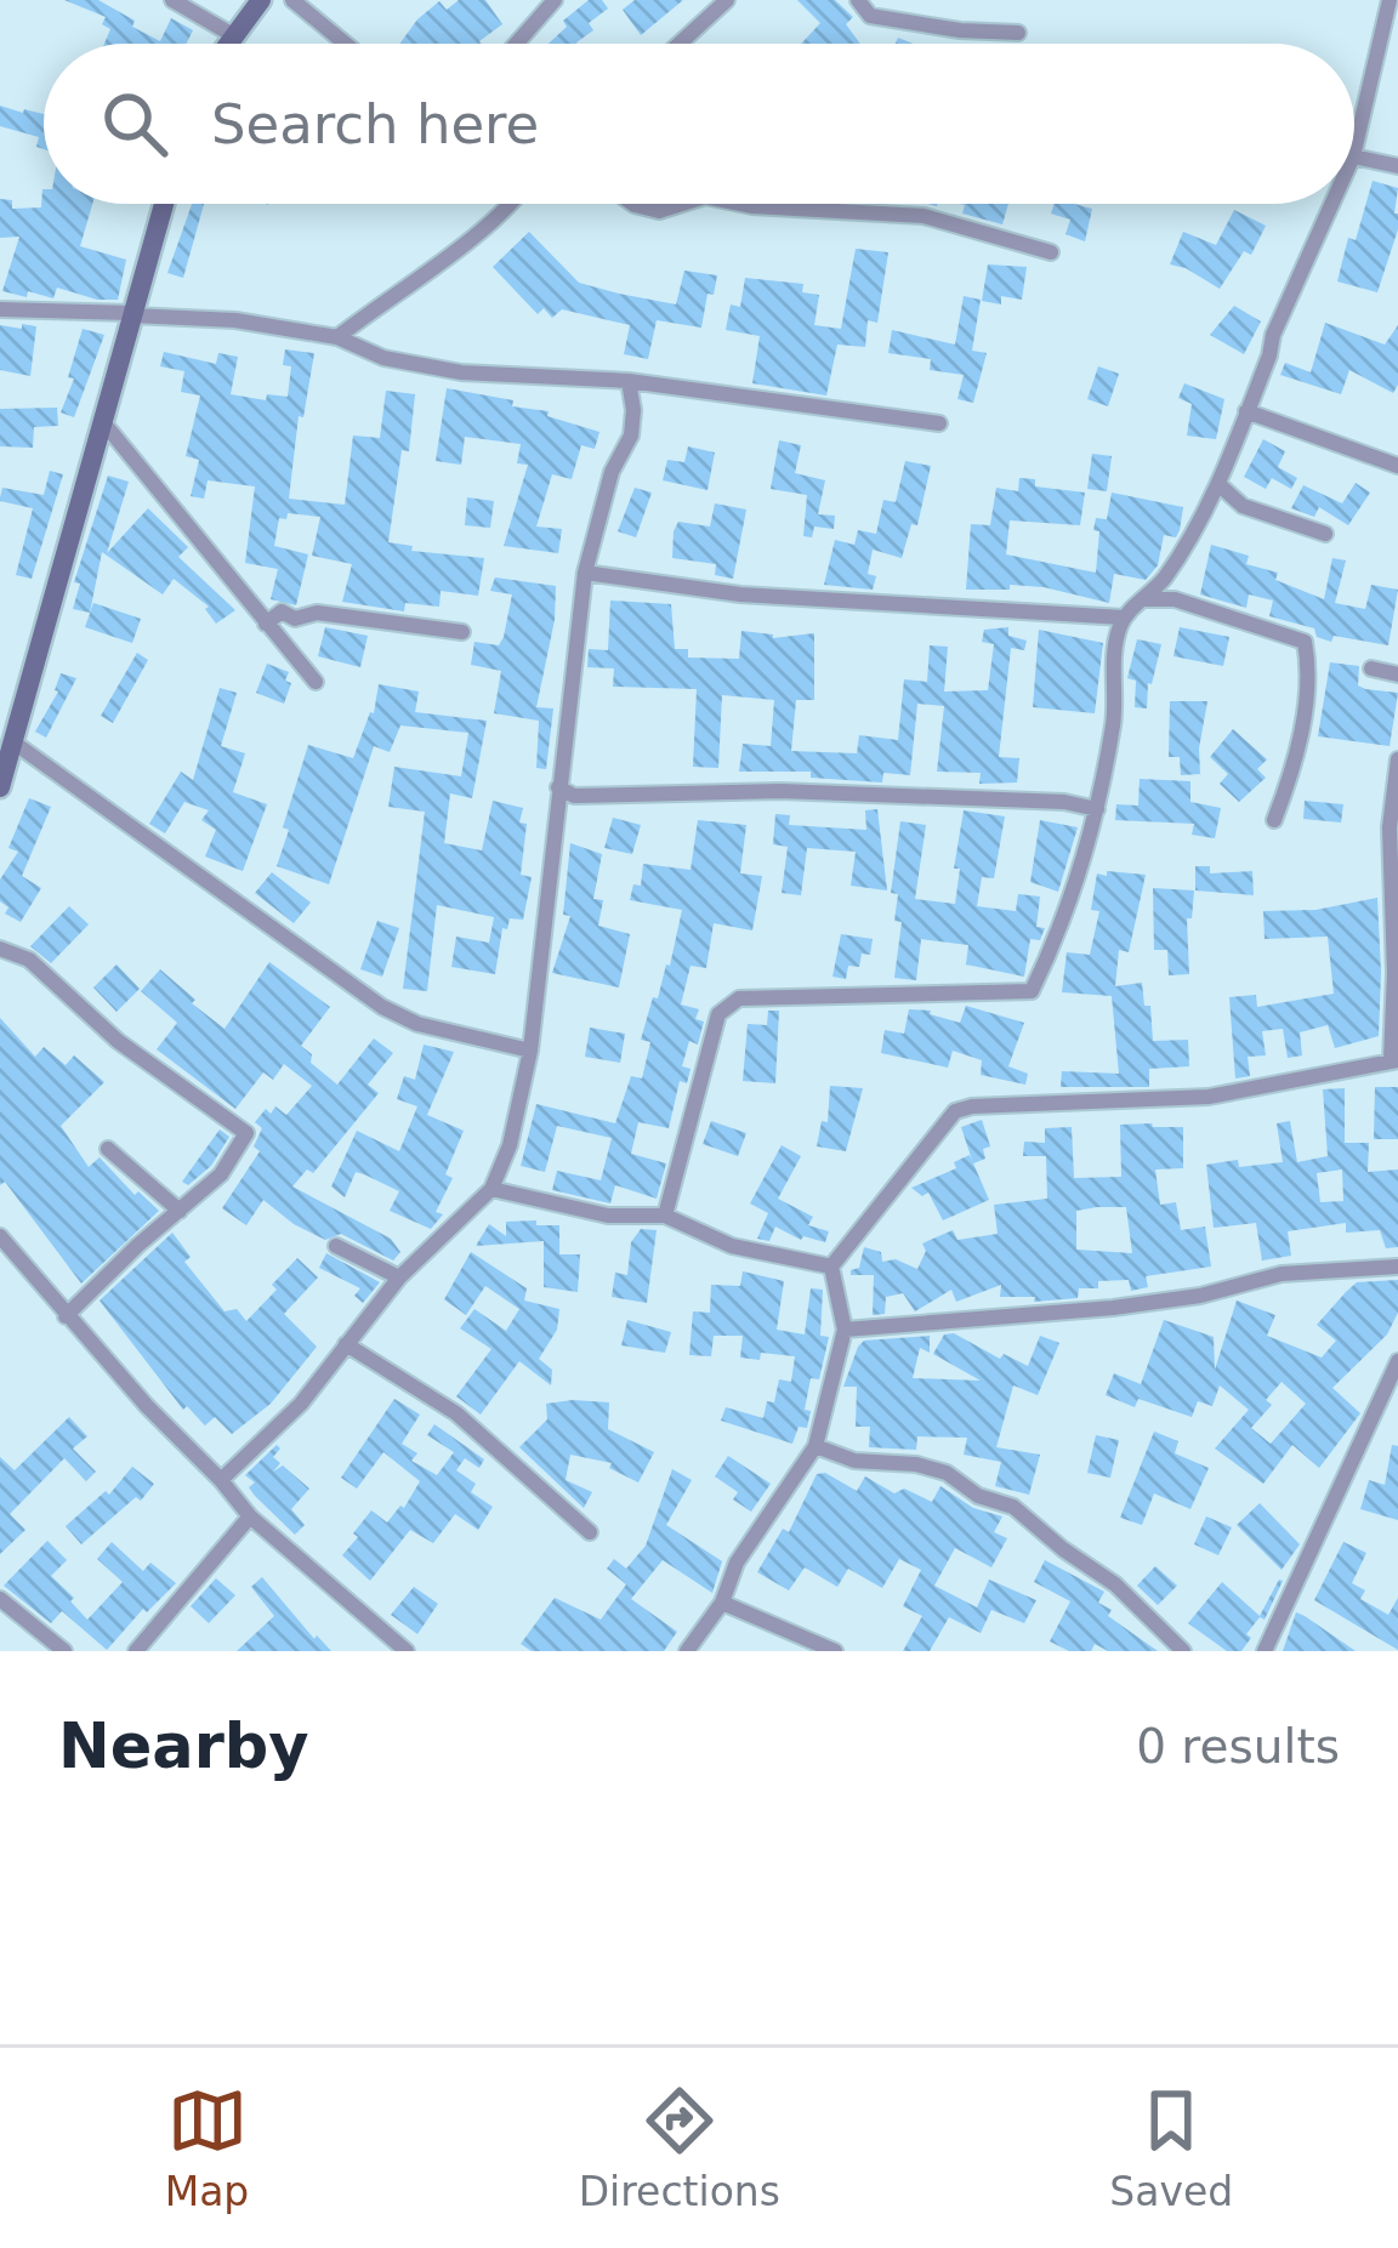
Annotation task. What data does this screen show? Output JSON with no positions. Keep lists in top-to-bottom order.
{
  "page": {
    "search": "Search here",
    "heading": ["Nearby", "0 results"],
    "nav": ["Map", "Directions", "Saved"]
  }
}
